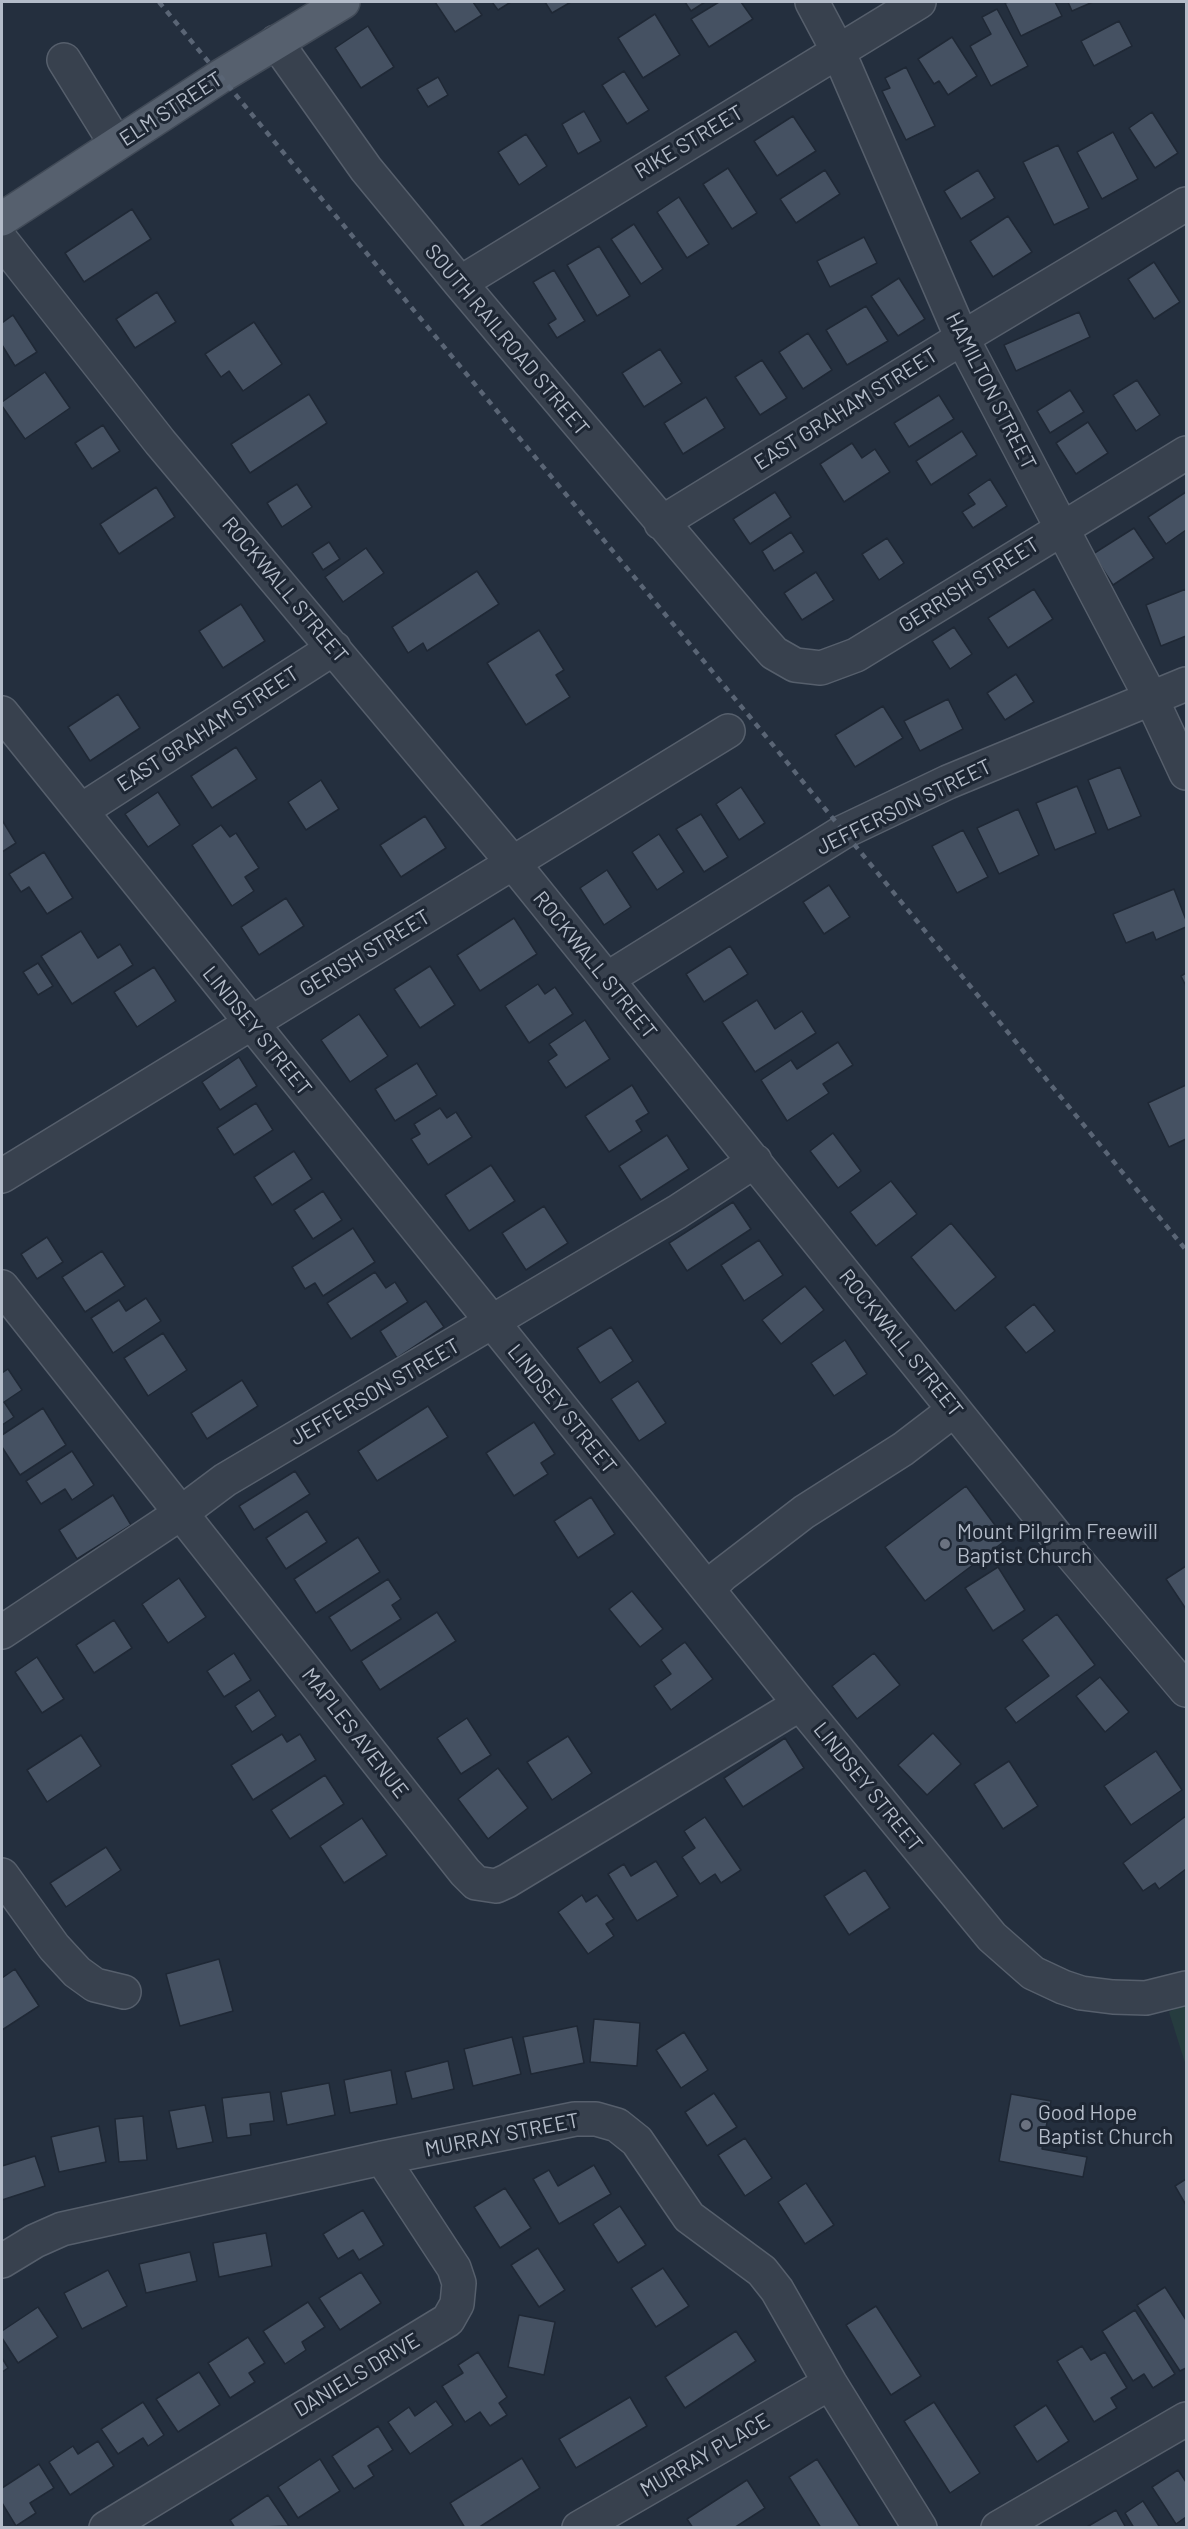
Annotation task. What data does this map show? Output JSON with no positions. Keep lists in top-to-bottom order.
{
  "streets": {
    "main road": ["ELM STREET"],
    "street": [
      "RIKE STREET",
      "SOUTH RAILROAD STREET",
      "HAMILTON STREET",
      "EAST GRAHAM STREET",
      "GERRISH STREET",
      "ROCKWALL STREET",
      "JEFFERSON STREET",
      "GERISH STREET",
      "LINDSEY STREET",
      "MAPLES AVENUE",
      "MURRAY STREET",
      "DANIELS DRIVE",
      "MURRAY PLACE"
    ]
  },
  "crossings": [
    ["ELM STREET", "SOUTH RAILROAD STREET"],
    ["RIKE STREET", "SOUTH RAILROAD STREET"],
    ["RIKE STREET", "HAMILTON STREET"],
    ["SOUTH RAILROAD STREET", "EAST GRAHAM STREET"],
    ["SOUTH RAILROAD STREET", "GERRISH STREET"],
    ["HAMILTON STREET", "EAST GRAHAM STREET"],
    ["HAMILTON STREET", "GERRISH STREET"],
    ["HAMILTON STREET", "JEFFERSON STREET"],
    ["EAST GRAHAM STREET", "ROCKWALL STREET"],
    ["EAST GRAHAM STREET", "LINDSEY STREET"],
    ["ROCKWALL STREET", "JEFFERSON STREET"],
    ["ROCKWALL STREET", "GERISH STREET"],
    ["JEFFERSON STREET", "LINDSEY STREET"],
    ["JEFFERSON STREET", "MAPLES AVENUE"],
    ["GERISH STREET", "LINDSEY STREET"],
    ["LINDSEY STREET", "MAPLES AVENUE"],
    ["MURRAY STREET", "DANIELS DRIVE"],
    ["MURRAY STREET", "MURRAY PLACE"]
  ],
  "places": ["Mount Pilgrim Freewill Baptist Church", "Good Hope Baptist Church"]
}
